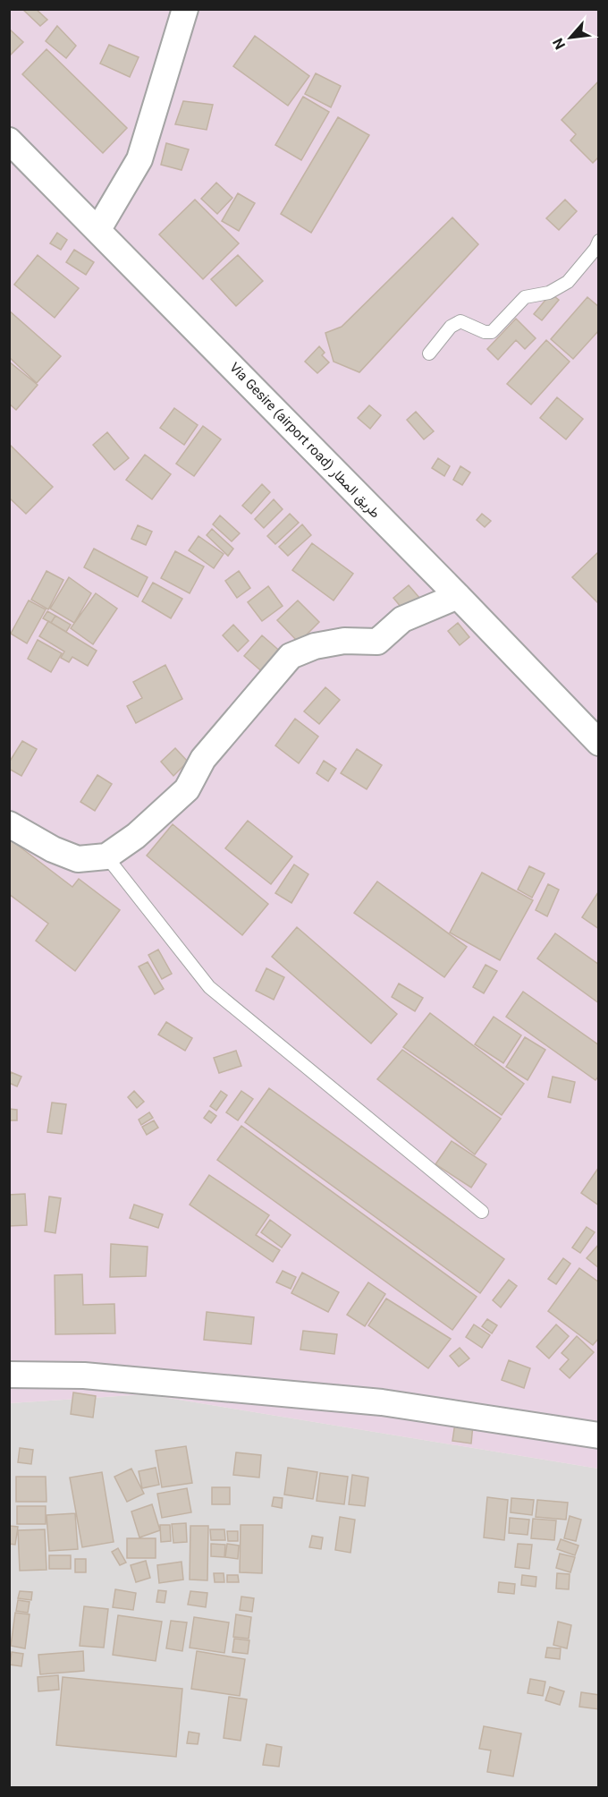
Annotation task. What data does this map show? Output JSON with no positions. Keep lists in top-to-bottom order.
{
  "streets": {
    "street": ["Via Gesire (airport road) طريق المطار"]
  },
  "north": "bottom left"
}
